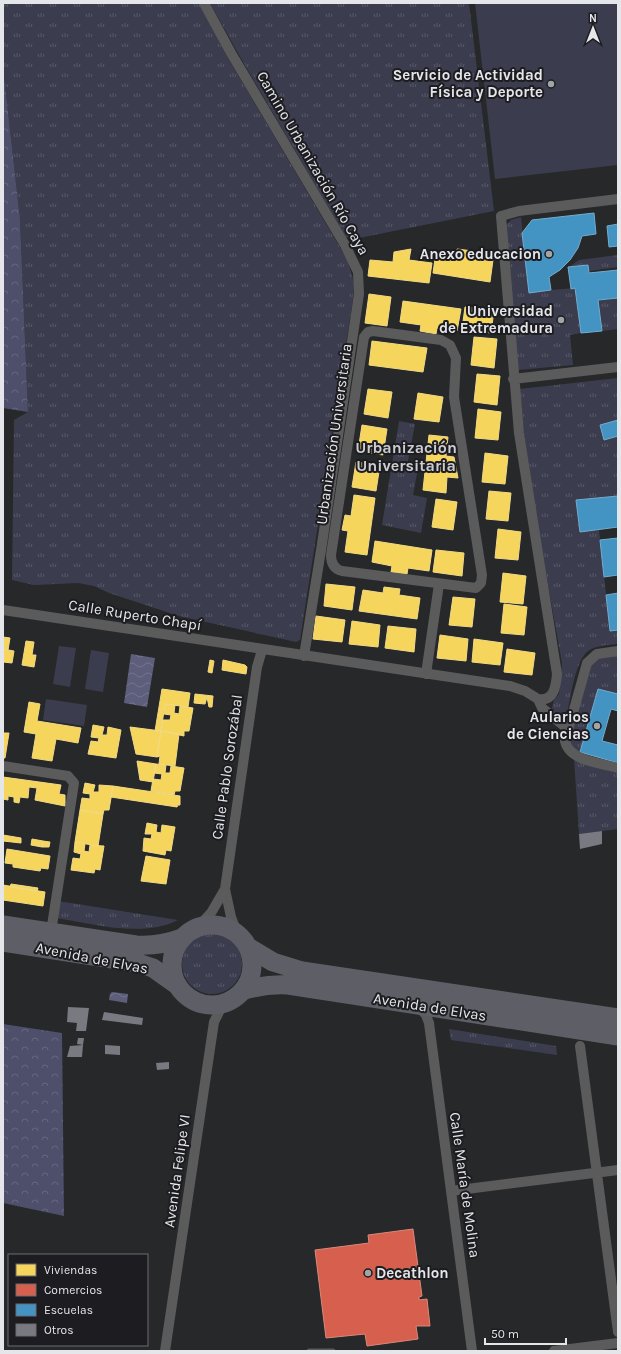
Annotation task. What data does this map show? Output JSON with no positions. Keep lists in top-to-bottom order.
{
  "streets": {
    "highway": ["Avenida de Elvas"],
    "street": [
      "Camino Urbanización Río Caya",
      "Urbanización Universitaria",
      "Calle Ruperto Chapí",
      "Calle Pablo Sorozábal",
      "Avenida Felipe VI",
      "Calle María de Molina"
    ]
  },
  "crossings": [
    ["Calle Ruperto Chapí", "Calle Pablo Sorozábal"],
    ["Calle Pablo Sorozábal", "Avenida de Elvas"],
    ["Calle Pablo Sorozábal", "Avenida Felipe VI"],
    ["Avenida de Elvas", "Avenida Felipe VI"],
    ["Avenida de Elvas", "Calle María de Molina"]
  ],
  "districts": ["Urbanización Universitaria"],
  "places": [
    "Servicio de Actividad Física y Deporte",
    "Anexo educacion",
    "Universidad de Extremadura",
    "Aularios de Ciencias",
    "Decathlon"
  ],
  "legend": [
    "Viviendas",
    "Comercios",
    "Escuelas",
    "Otros"
  ],
  "scale_bar": "50 m",
  "north": "top"
}
